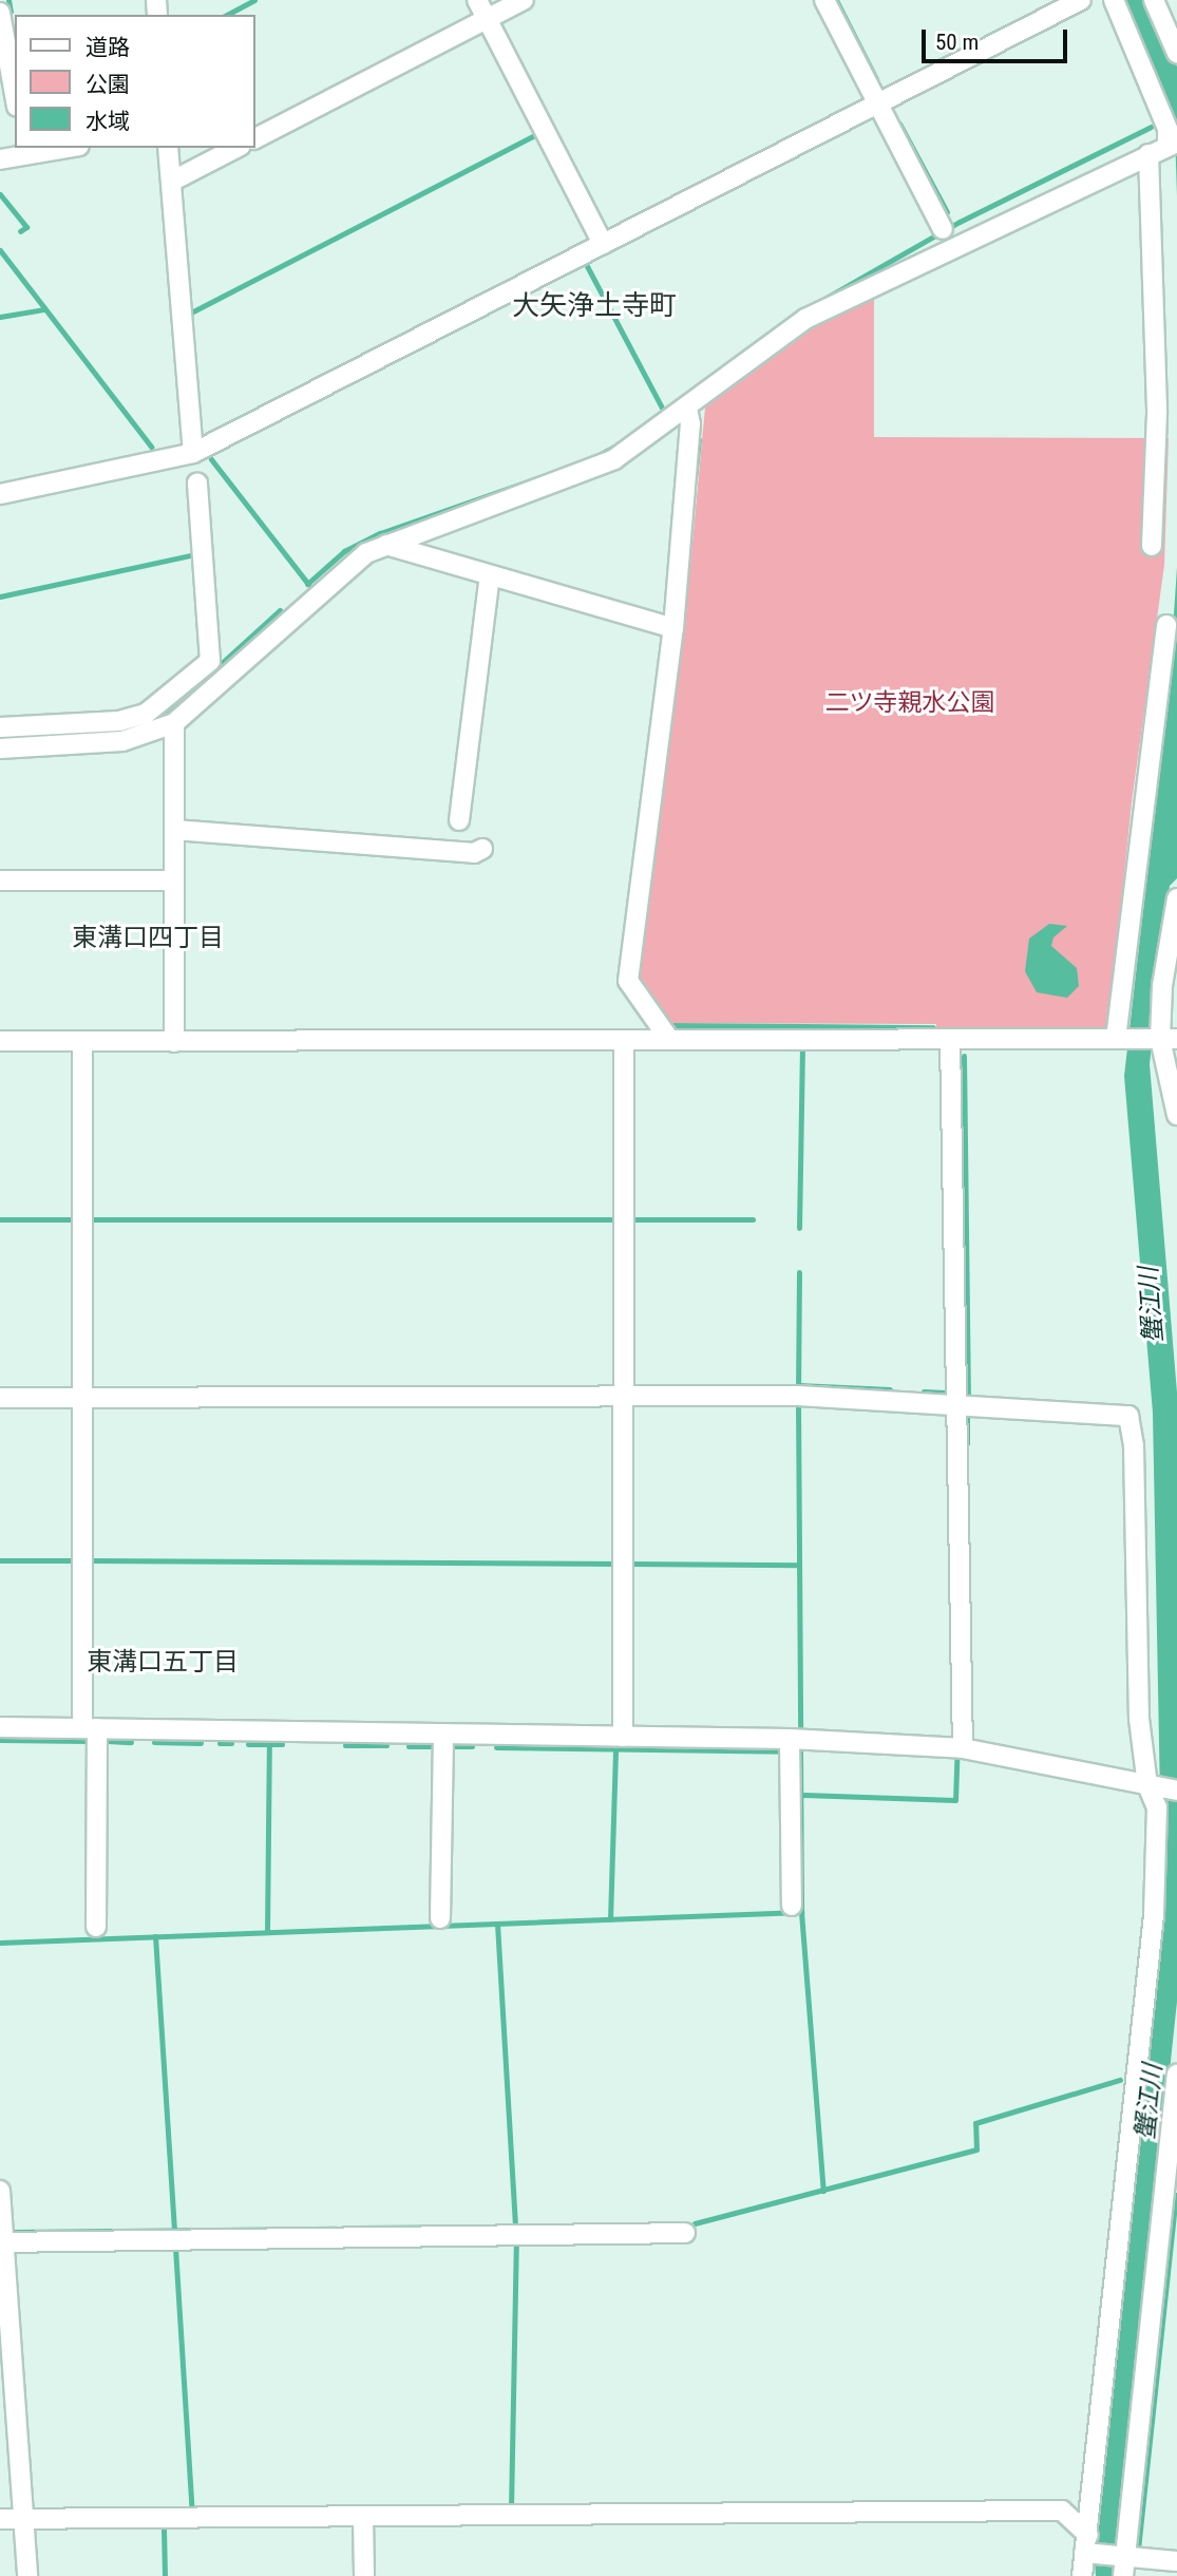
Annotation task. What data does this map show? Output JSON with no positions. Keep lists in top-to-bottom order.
{
  "districts": ["大矢浄土寺町", "東溝口四丁目", "東溝口五丁目"],
  "water": ["蟹江川"],
  "parks": ["二ツ寺親水公園"],
  "legend": ["道路", "公園", "水域"],
  "scale_bar": "50 m"
}
